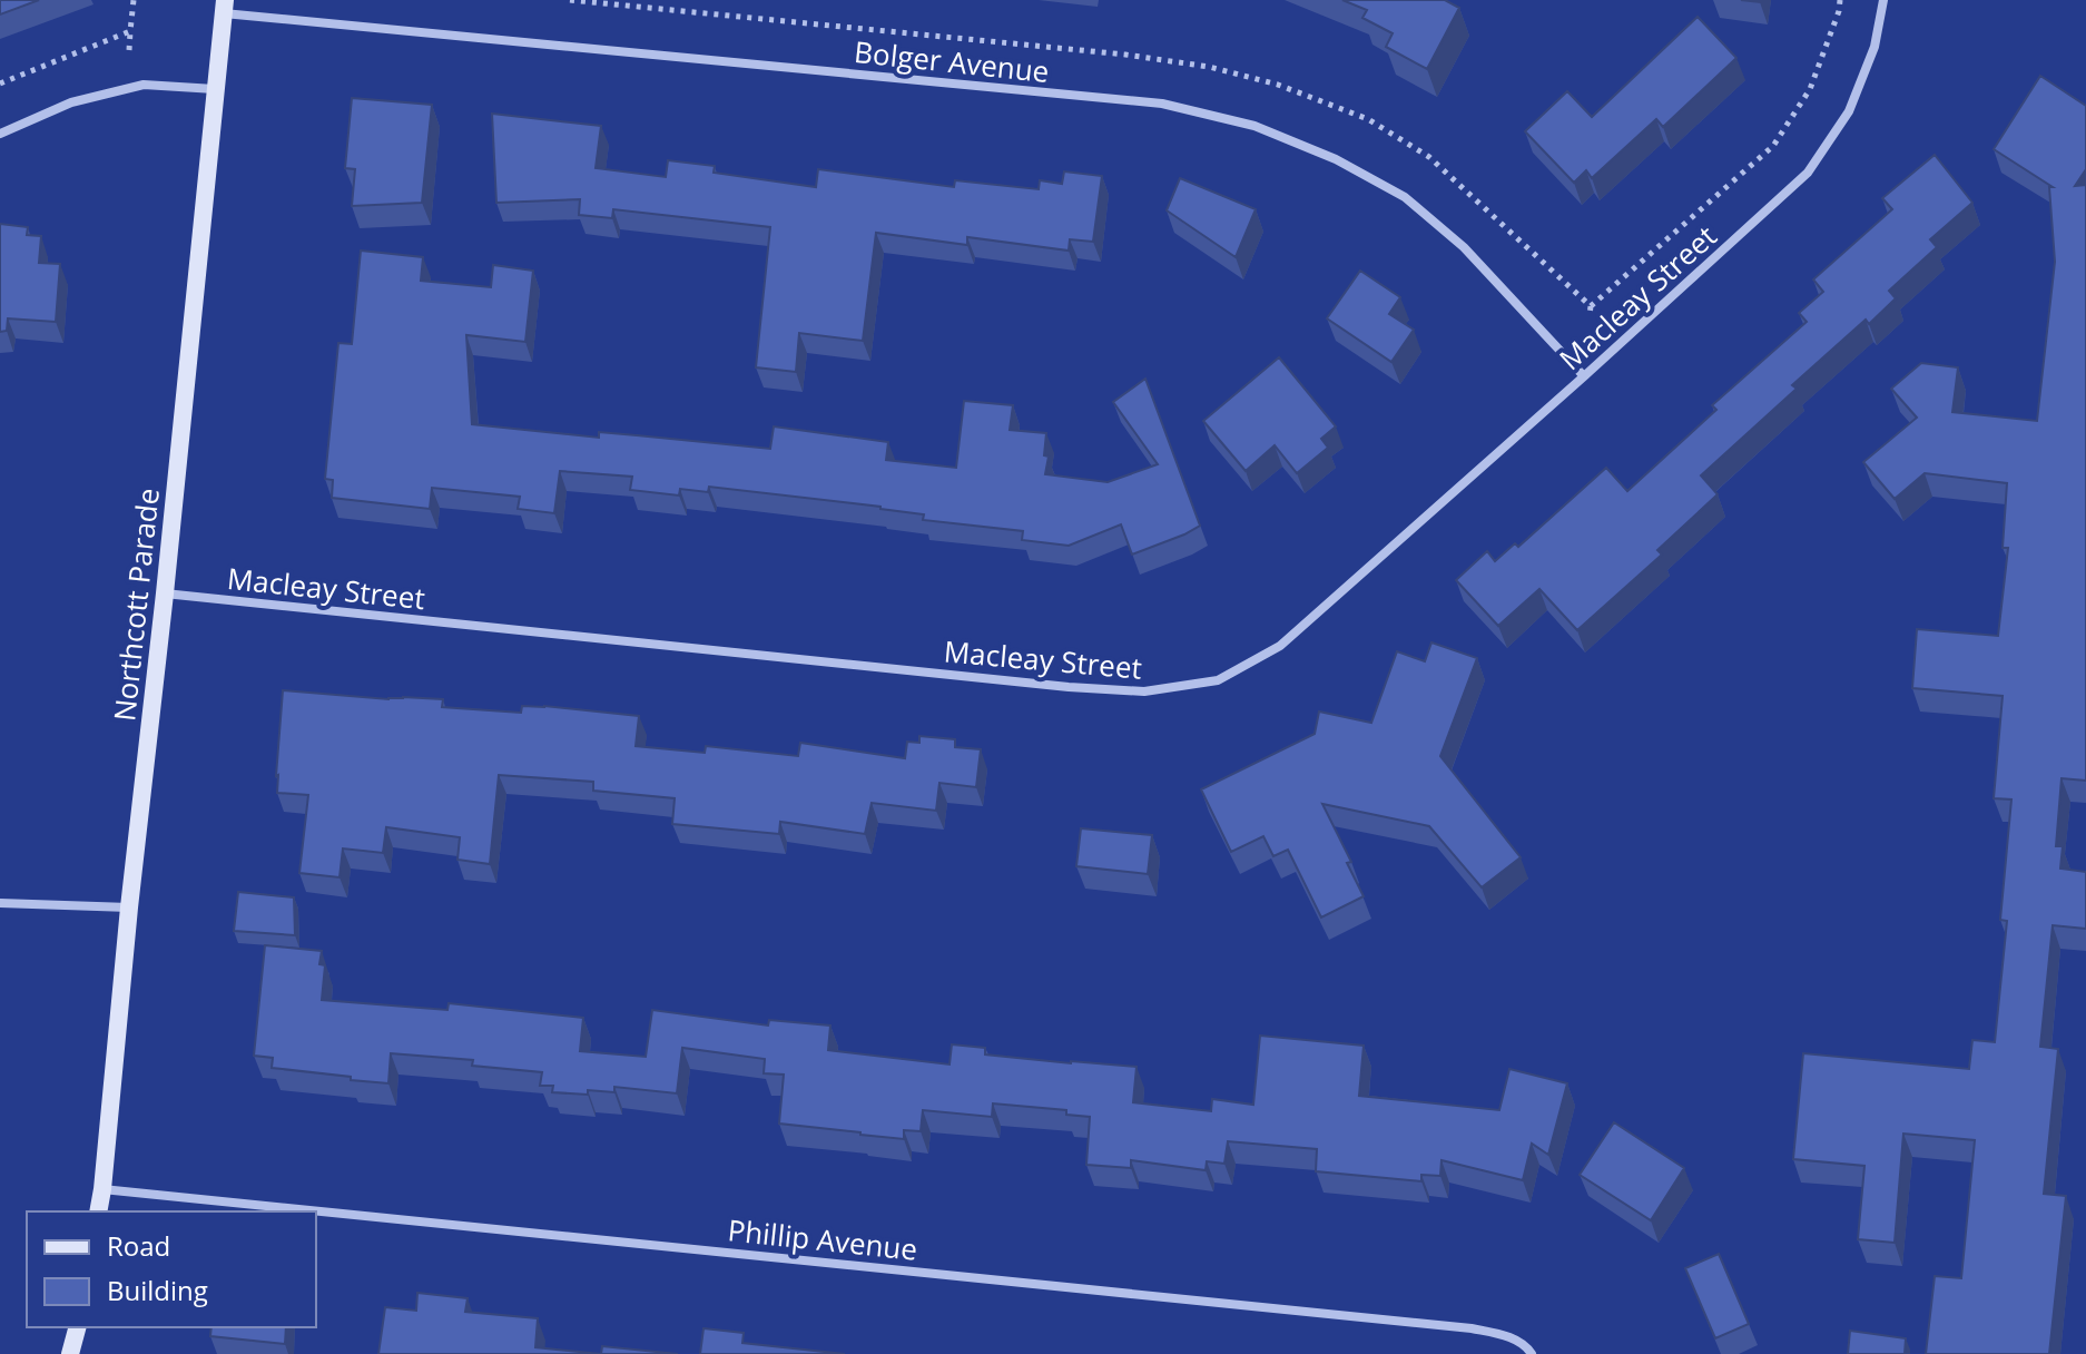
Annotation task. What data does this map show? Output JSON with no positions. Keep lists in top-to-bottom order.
{
  "streets": {
    "street": [
      "Bolger Avenue",
      "Macleay Street",
      "Northcott Parade",
      "Phillip Avenue"
    ]
  },
  "crossings": [
    ["Bolger Avenue", "Macleay Street"],
    ["Bolger Avenue", "Northcott Parade"],
    ["Macleay Street", "Northcott Parade"],
    ["Northcott Parade", "Phillip Avenue"]
  ],
  "legend": ["Road", "Building"]
}
